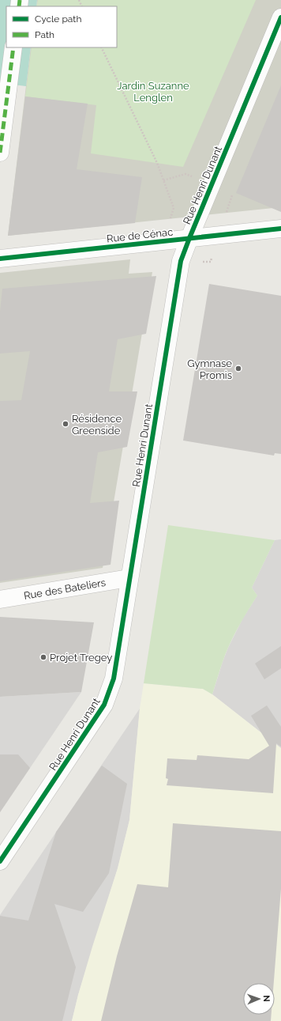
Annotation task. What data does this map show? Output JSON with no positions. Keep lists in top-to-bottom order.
{
  "streets": {
    "street": ["Rue Henri Dunant", "Rue de Cénac", "Rue des Bateliers"]
  },
  "crossings": [
    ["Rue Henri Dunant", "Rue de Cénac"],
    ["Rue Henri Dunant", "Rue des Bateliers"]
  ],
  "parks": ["Jardin Suzanne Lenglen"],
  "places": ["Gymnase Promis", "Résidence Greenside", "Projet Tregey"],
  "legend": ["Cycle path", "Path"],
  "north": "right"
}
